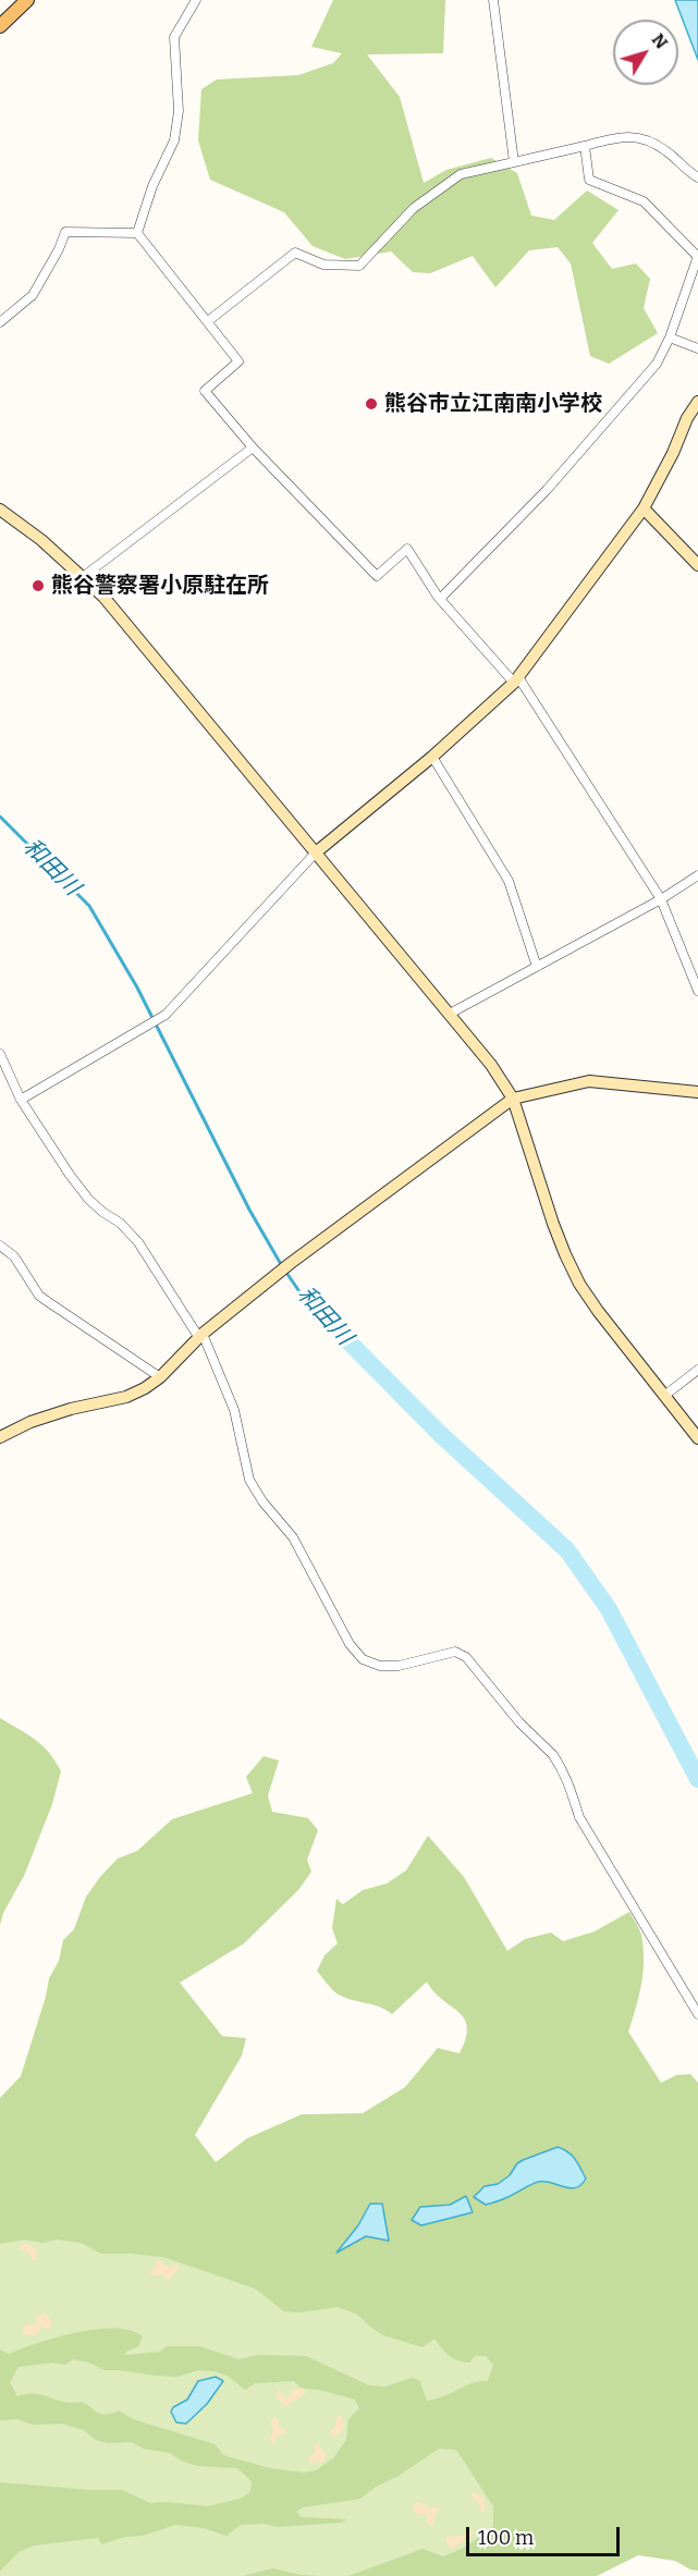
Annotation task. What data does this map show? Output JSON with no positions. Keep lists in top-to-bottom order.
{
  "water": ["和田川"],
  "places": ["熊谷市立江南南小学校", "熊谷警察署小原駐在所"],
  "scale_bar": "100 m",
  "north": "top right"
}
